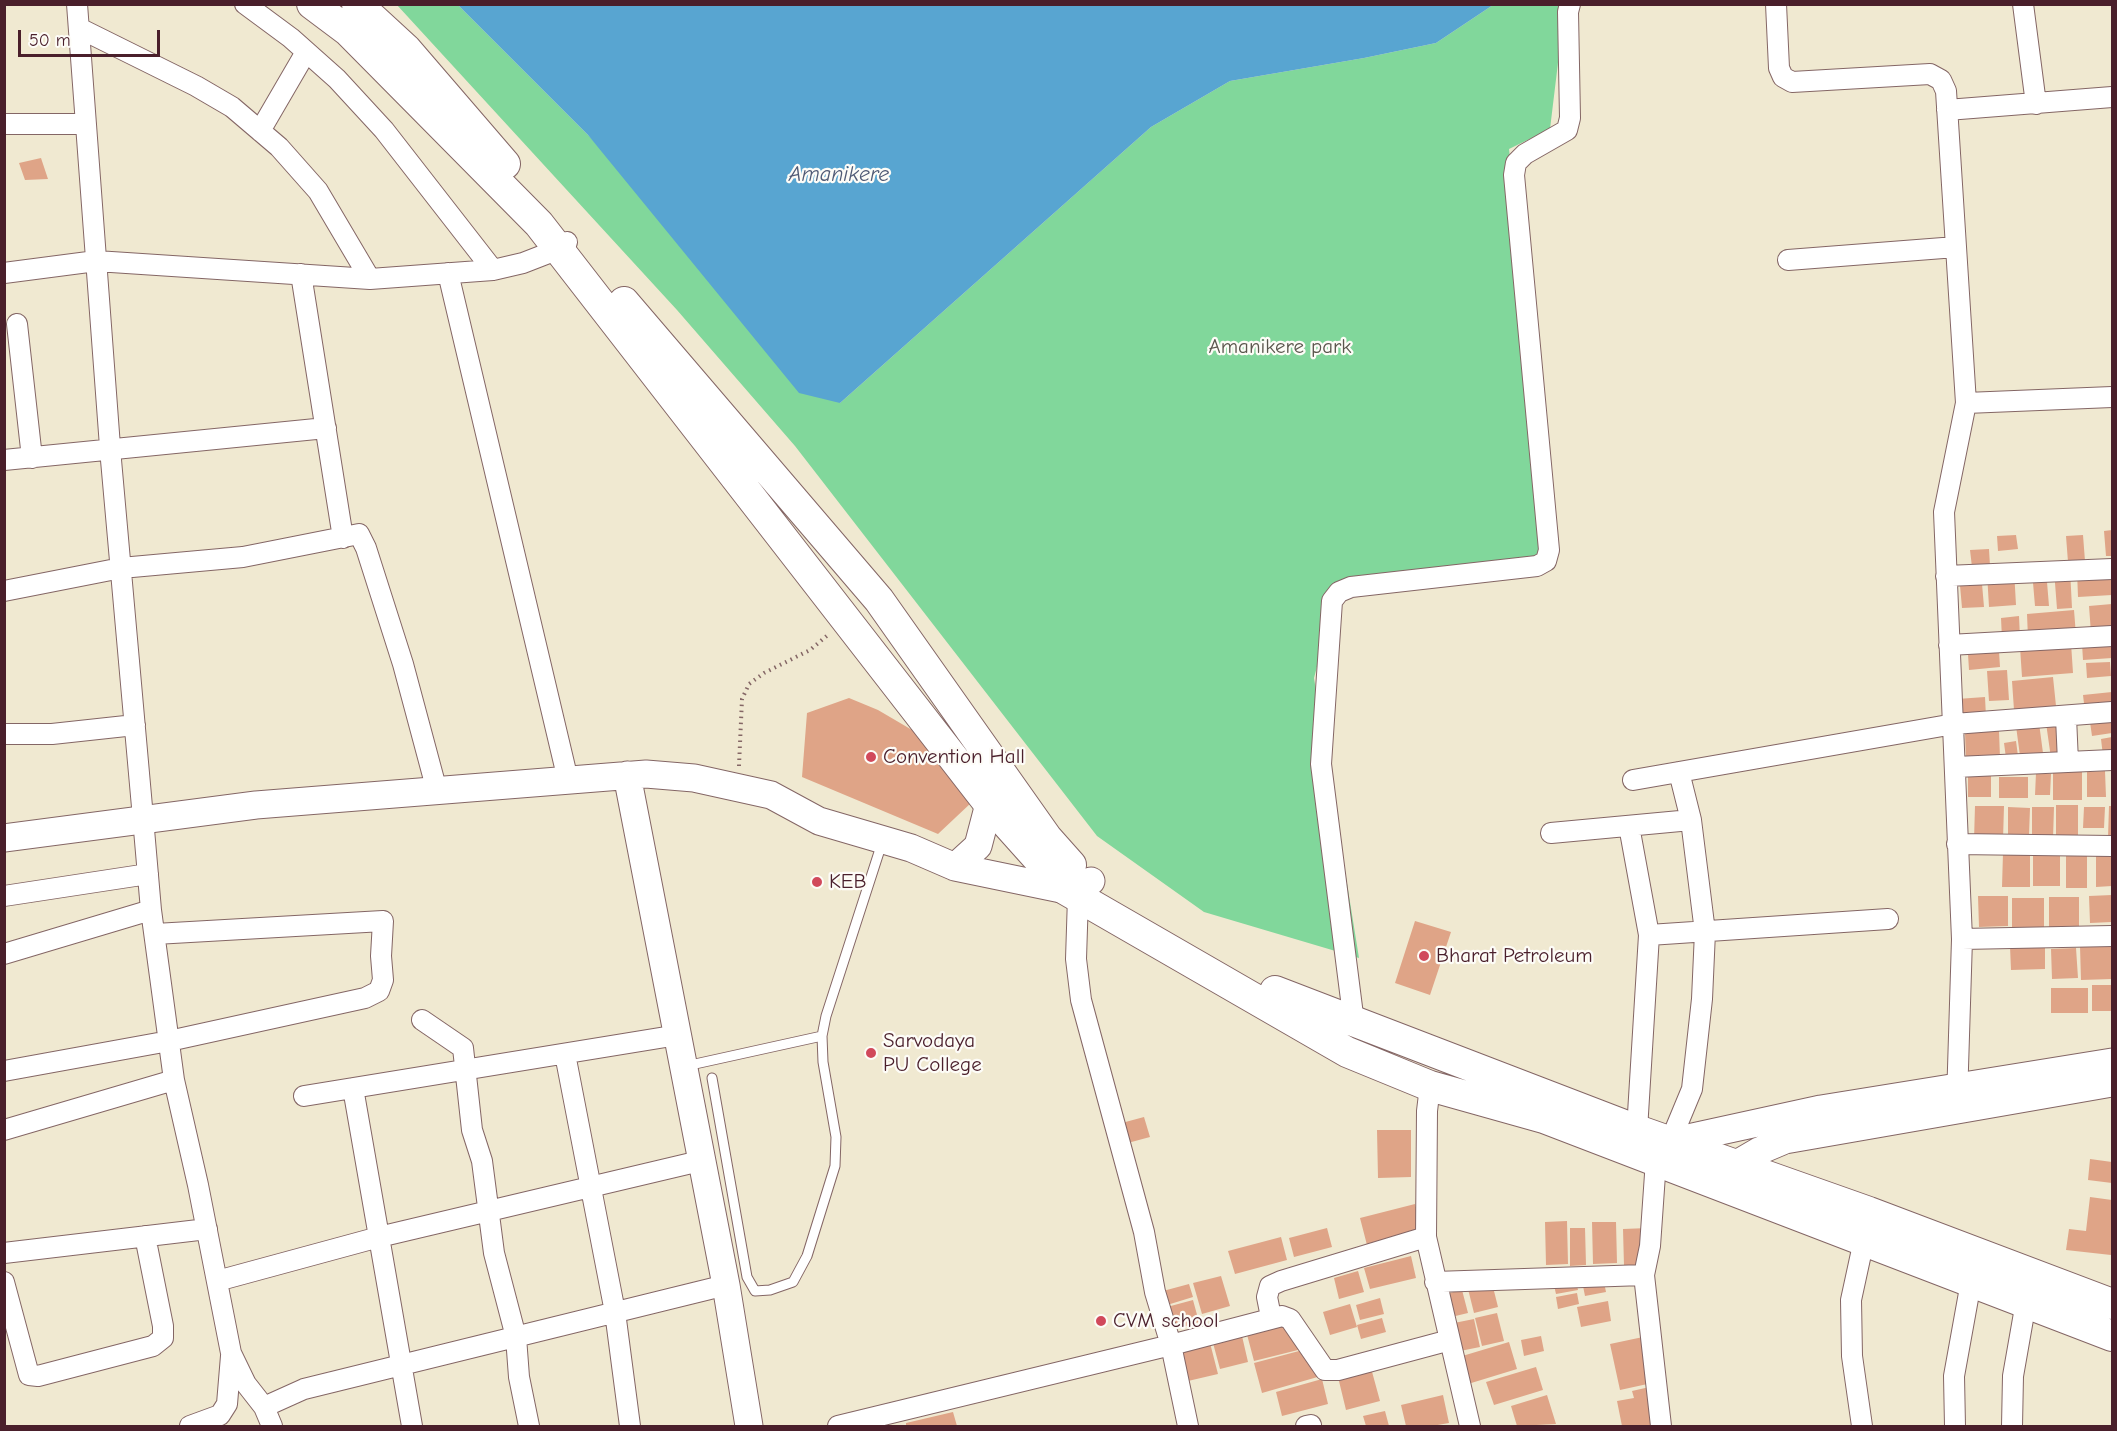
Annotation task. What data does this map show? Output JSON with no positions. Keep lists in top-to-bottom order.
{
  "water": ["Amanikere"],
  "parks": ["Amanikere park"],
  "places": [
    "Convention Hall",
    "KEB",
    "Bharat Petroleum",
    "Sarvodaya PU College",
    "CVM school"
  ],
  "scale_bar": "50 m"
}
